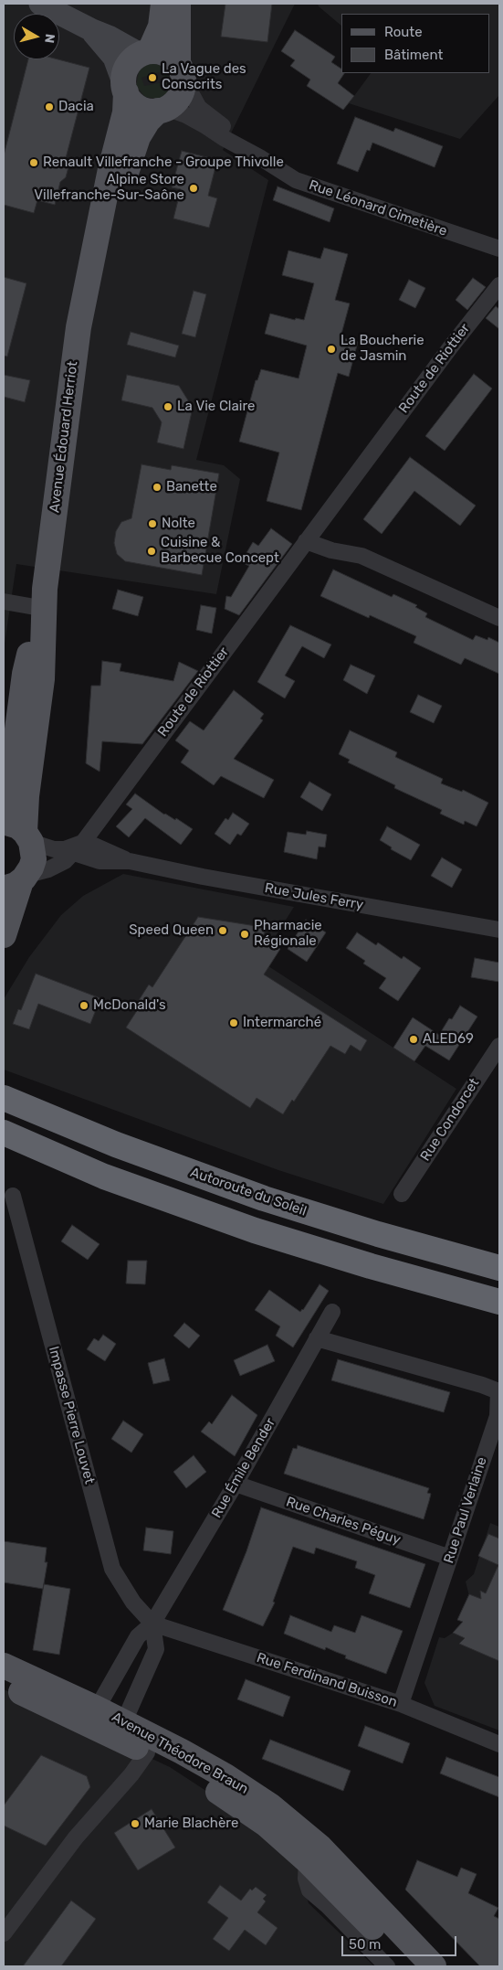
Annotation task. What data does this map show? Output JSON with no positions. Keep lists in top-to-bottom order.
{
  "streets": {
    "highway": ["Autoroute du Soleil"],
    "main road": ["Avenue Édouard Herriot", "Avenue Théodore Braun"],
    "street": [
      "Rue Léonard Cimetière",
      "Route de Riottier",
      "Rue Jules Ferry",
      "Rue Condorcet",
      "Impasse Pierre Louvet",
      "Rue Émile Bender",
      "Rue Paul Verlaine",
      "Rue Charles Péguy",
      "Rue Ferdinand Buisson"
    ]
  },
  "crossings": [
    ["Route de Riottier", "Avenue Édouard Herriot"],
    ["Route de Riottier", "Rue Jules Ferry"],
    ["Impasse Pierre Louvet", "Rue Émile Bender"],
    ["Impasse Pierre Louvet", "Rue Ferdinand Buisson"],
    ["Rue Émile Bender", "Rue Paul Verlaine"],
    ["Rue Émile Bender", "Rue Charles Péguy"],
    ["Rue Émile Bender", "Rue Ferdinand Buisson"],
    ["Rue Émile Bender", "Avenue Théodore Braun"],
    ["Rue Paul Verlaine", "Rue Charles Péguy"],
    ["Rue Paul Verlaine", "Rue Ferdinand Buisson"]
  ],
  "places": [
    "La Vague des Conscrits",
    "Dacia",
    "Renault Villefranche - Groupe Thivolle",
    "Alpine Store Villefranche-Sur-Saône",
    "La Boucherie de Jasmin",
    "La Vie Claire",
    "Banette",
    "Nolte",
    "Cuisine & Barbecue Concept",
    "Speed Queen",
    "Pharmacie Régionale",
    "McDonald's",
    "Intermarché",
    "ALED69",
    "Marie Blachère"
  ],
  "legend": ["Route", "Bâtiment"],
  "scale_bar": "50 m",
  "north": "right"
}
